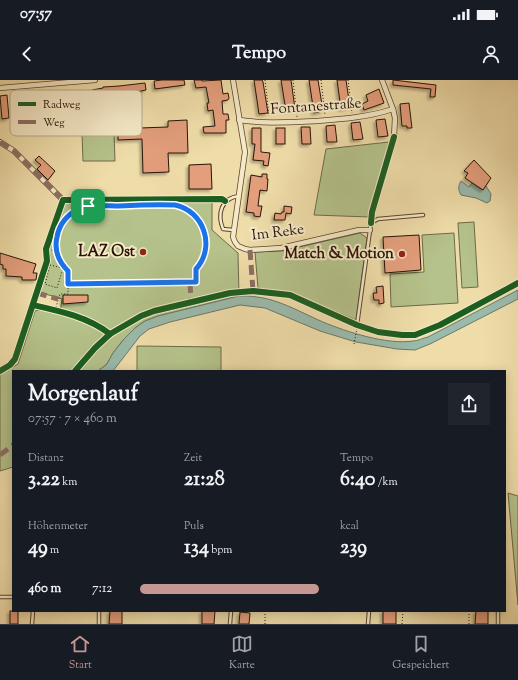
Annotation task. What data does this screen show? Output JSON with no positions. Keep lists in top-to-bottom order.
{
  "streets": {
    "street": ["Fontanestraße", "Im Reke"]
  },
  "crossings": [
    ["Fontanestraße", "Im Reke"]
  ],
  "places": ["LAZ Ost", "Match & Motion"],
  "legend": ["Radweg", "Weg"],
  "page": {
    "status": "07:57",
    "header": "Tempo",
    "heading": ["Morgenlauf", "07:57 · 7 × 460 m"],
    "stats": [
      ["Distanz", "3.22 km"],
      ["Zeit", "21:28"],
      ["Tempo", "6:40 /km"],
      ["Höhenmeter", "49 m"],
      ["Puls", "134 bpm"],
      ["kcal", "239"]
    ],
    "list": [
      {
        "name": "460 m",
        "note": "7:12"
      }
    ],
    "tabs": ["Start", "Karte", "Gespeichert"]
  }
}
